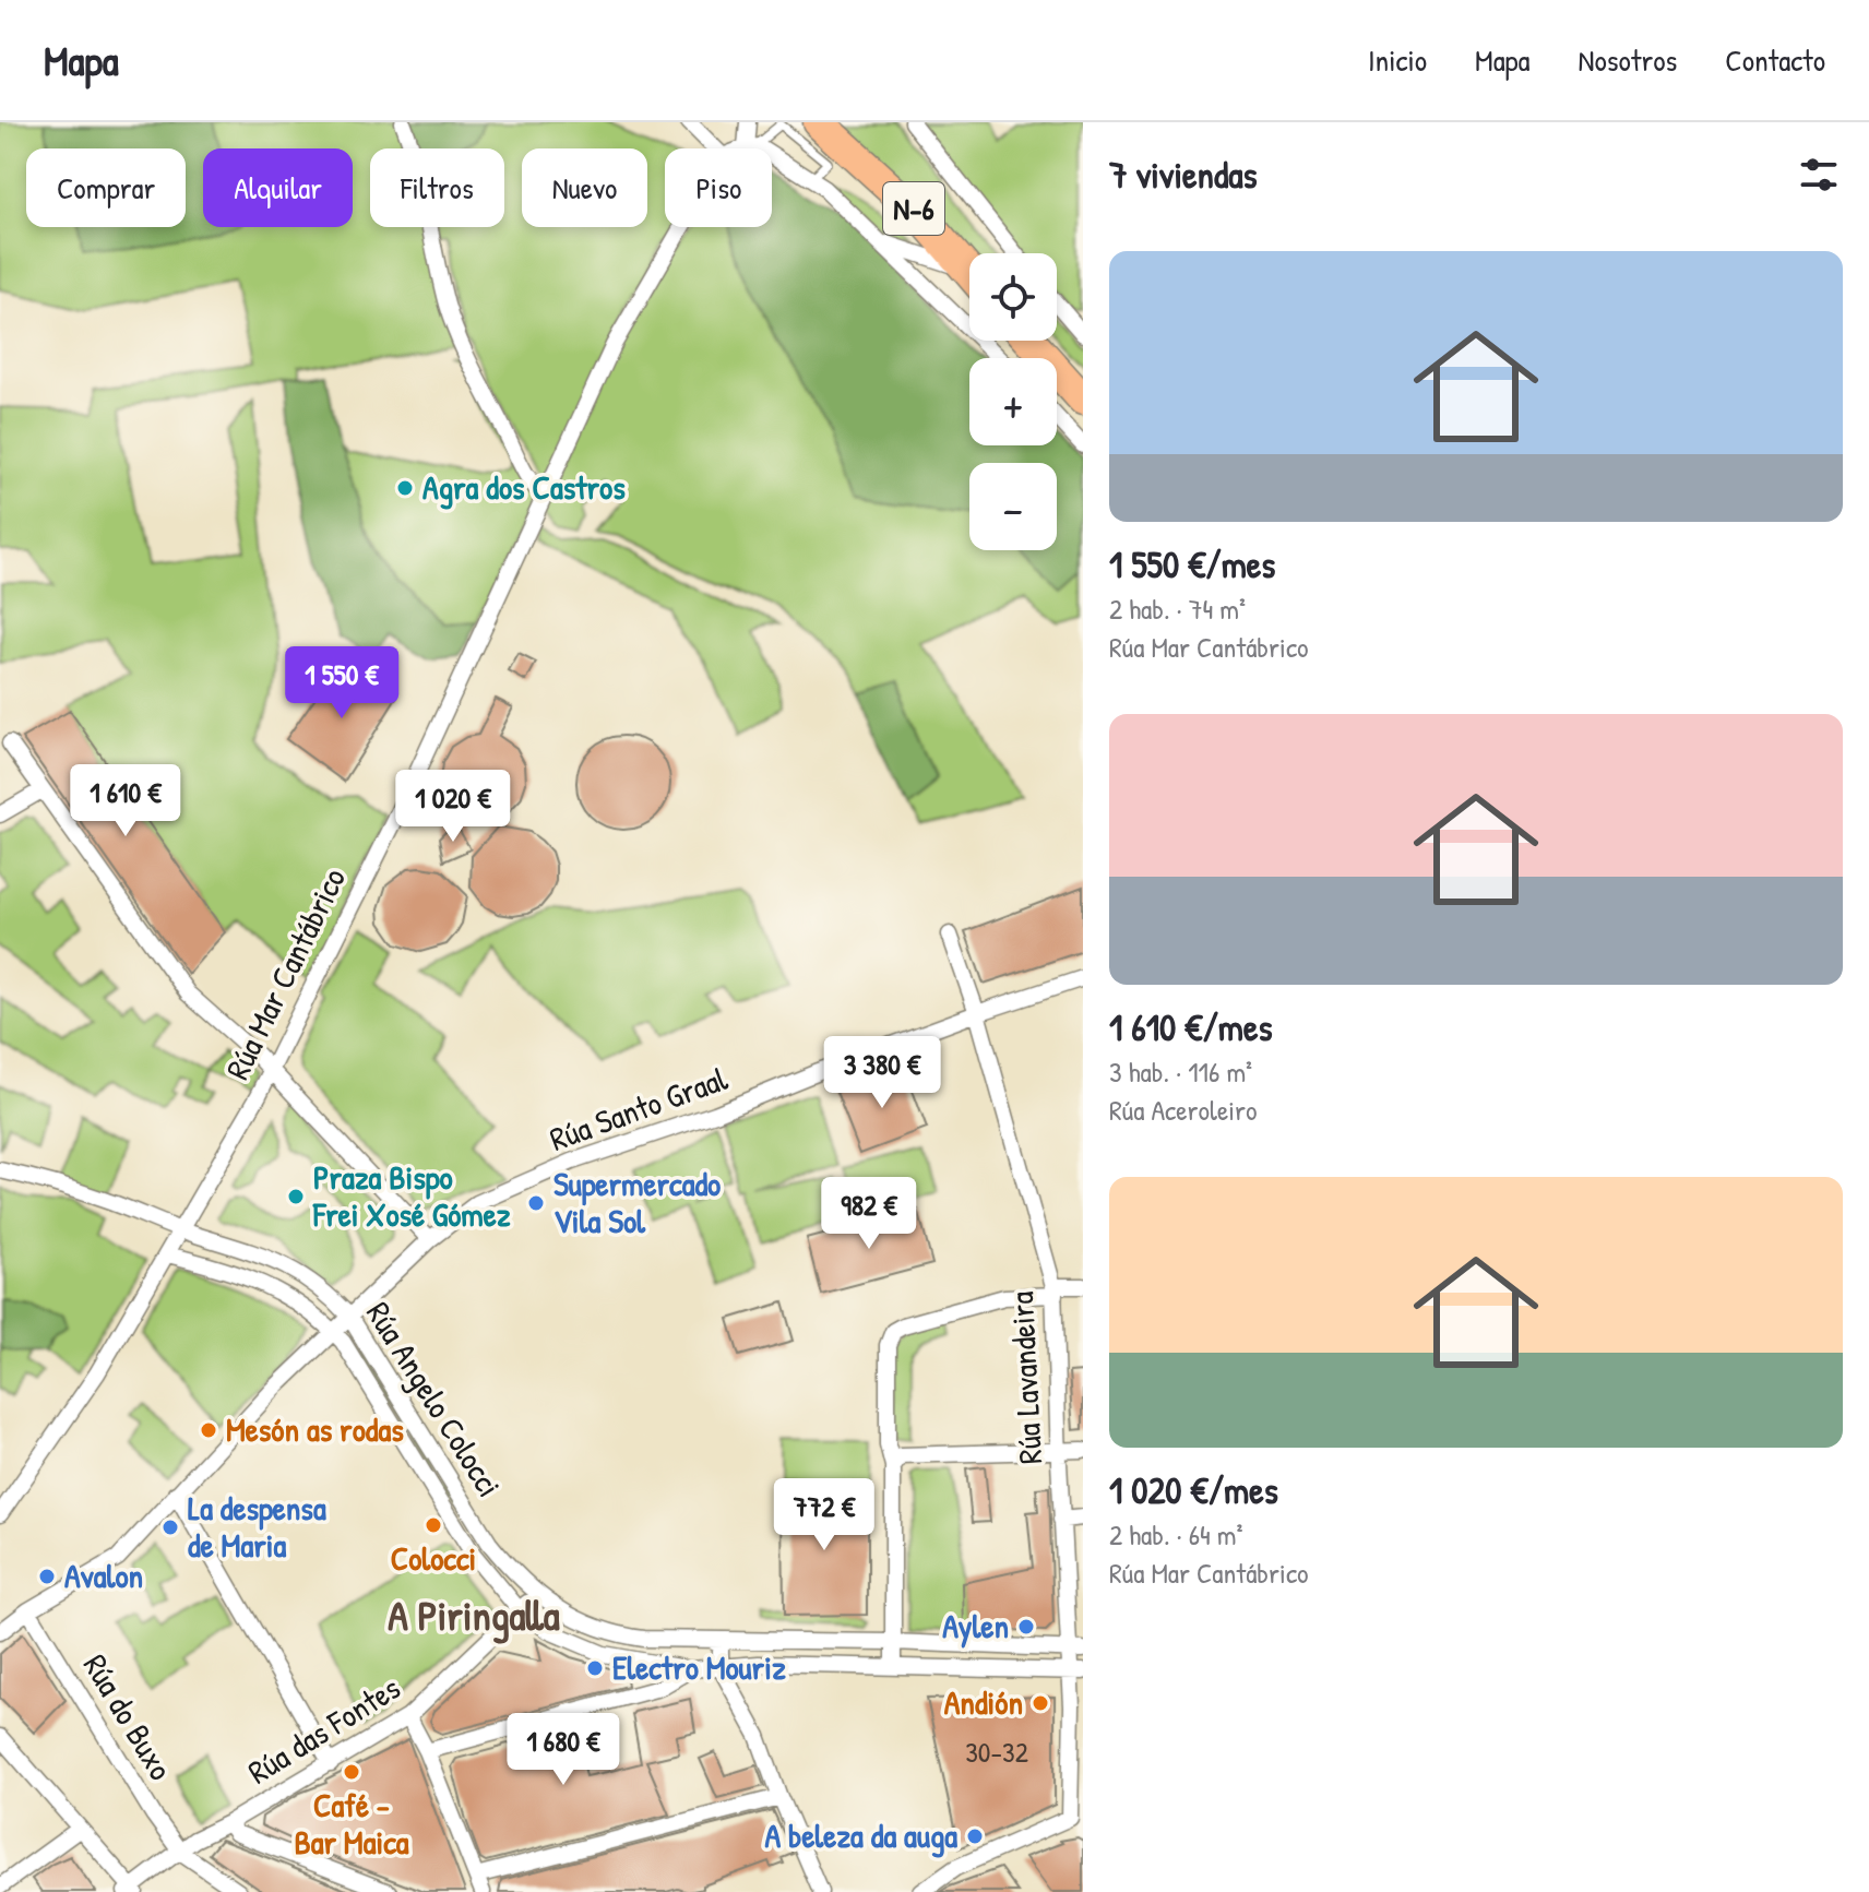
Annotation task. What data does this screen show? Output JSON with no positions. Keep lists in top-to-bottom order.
{
  "streets": {
    "highway": ["N-6"],
    "street": [
      "Rúa Mar Cantábrico",
      "Rúa Santo Graal",
      "Rúa Lavandeira",
      "Rúa Angelo Colocci",
      "Rúa do Buxo",
      "Rúa das Fontes"
    ]
  },
  "crossings": [
    ["Rúa Mar Cantábrico", "Rúa Angelo Colocci"],
    ["Rúa Santo Graal", "Rúa Lavandeira"],
    ["Rúa Santo Graal", "Rúa Angelo Colocci"],
    ["Rúa Santo Graal", "Rúa do Buxo"],
    ["Rúa Lavandeira", "Rúa Angelo Colocci"],
    ["Rúa Angelo Colocci", "Rúa das Fontes"],
    ["Rúa do Buxo", "Rúa das Fontes"]
  ],
  "districts": ["A Piringalla"],
  "places": [
    "Agra dos Castros",
    "Praza Bispo Frei Xosé Gómez",
    "Supermercado Vila Sol",
    "Mesón as rodas",
    "Colocci",
    "La despensa de Maria",
    "Avalon",
    "Aylen",
    "Electro Mouriz",
    "Andión",
    "Café - Bar Maica",
    "A beleza da auga"
  ],
  "house_numbers": ["30-32"],
  "page": {
    "header": "Mapa",
    "nav": [
      "Inicio",
      "Mapa",
      "Nosotros",
      "Contacto"
    ],
    "heading": "7 viviendas",
    "chip": [
      "Comprar",
      "Alquilar",
      "Filtros",
      "Nuevo",
      "Piso"
    ],
    "list": [
      {
        "name": "1 550 €/mes",
        "note": "2 hab. · 74 m² · Rúa Mar Cantábrico"
      },
      {
        "name": "1 610 €/mes",
        "note": "3 hab. · 116 m² · Rúa Aceroleiro"
      },
      {
        "name": "1 020 €/mes",
        "note": "2 hab. · 64 m² · Rúa Mar Cantábrico"
      }
    ],
    "map_buttons": ["+", "−"],
    "price": [
      "1 550 €",
      "1 610 €",
      "1 020 €",
      "3 380 €",
      "982 €",
      "772 €",
      "1 680 €"
    ]
  }
}
